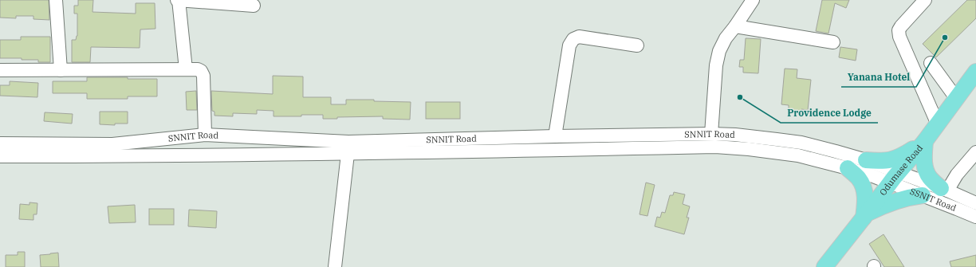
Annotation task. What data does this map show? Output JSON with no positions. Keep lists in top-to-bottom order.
{
  "streets": {
    "main road": ["Odumase Road"],
    "street": ["SNNIT Road", "SSNIT Road"]
  },
  "crossings": [
    ["SNNIT Road", "Odumase Road"],
    ["SNNIT Road", "SSNIT Road"],
    ["Odumase Road", "SSNIT Road"]
  ],
  "places": ["Yanana Hotel", "Providence Lodge"]
}
